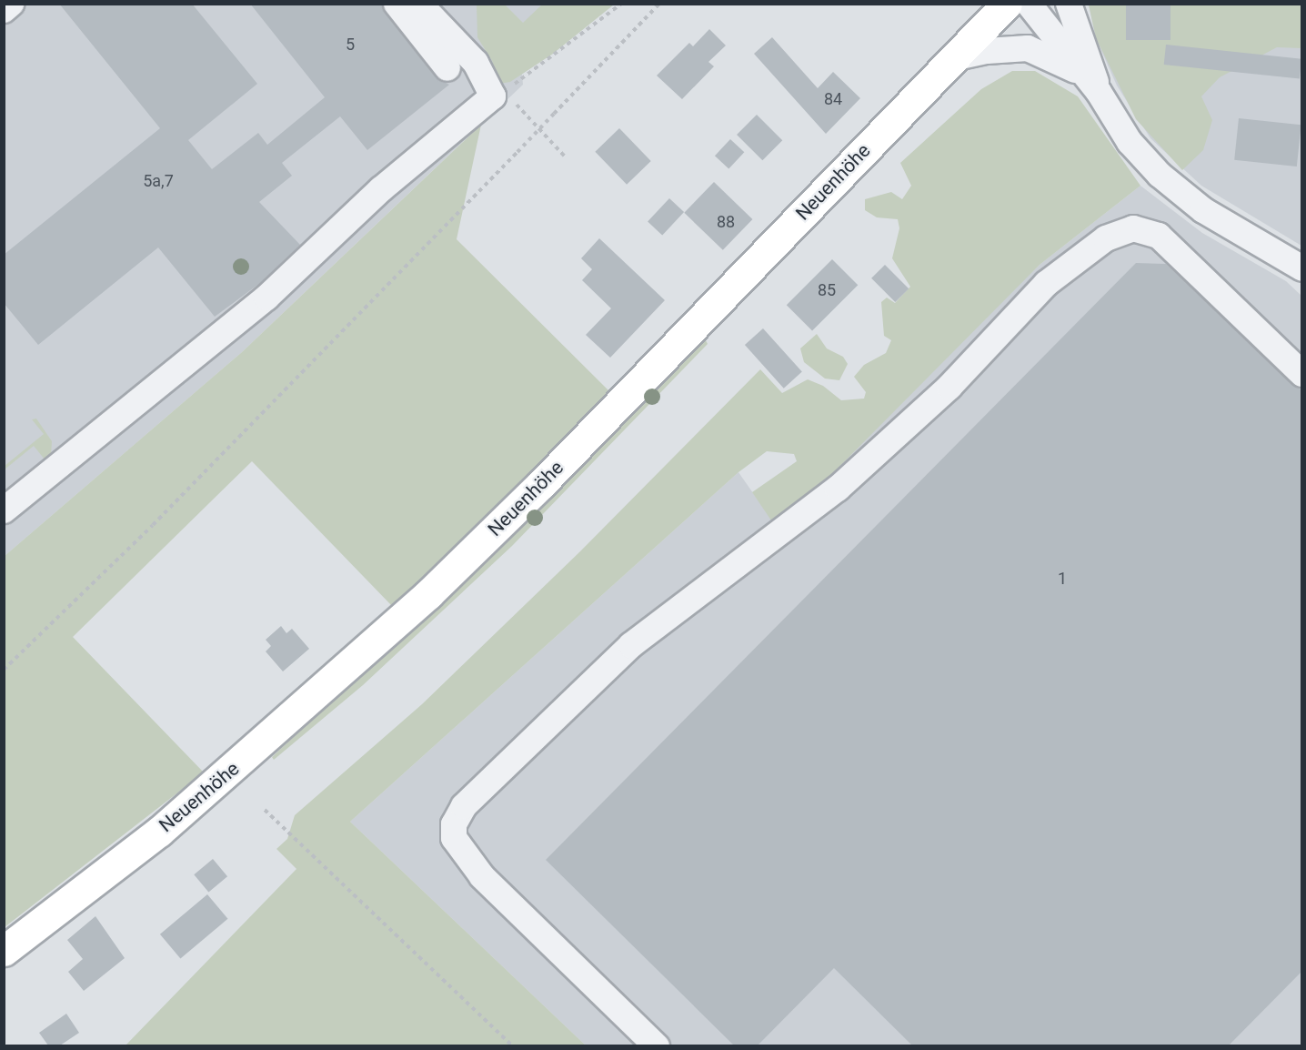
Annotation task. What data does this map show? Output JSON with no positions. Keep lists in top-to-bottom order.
{
  "streets": {
    "main road": ["Neuenhöhe"]
  },
  "house_numbers": [
    "5",
    "84",
    "5a,7",
    "88",
    "85",
    "1"
  ]
}
